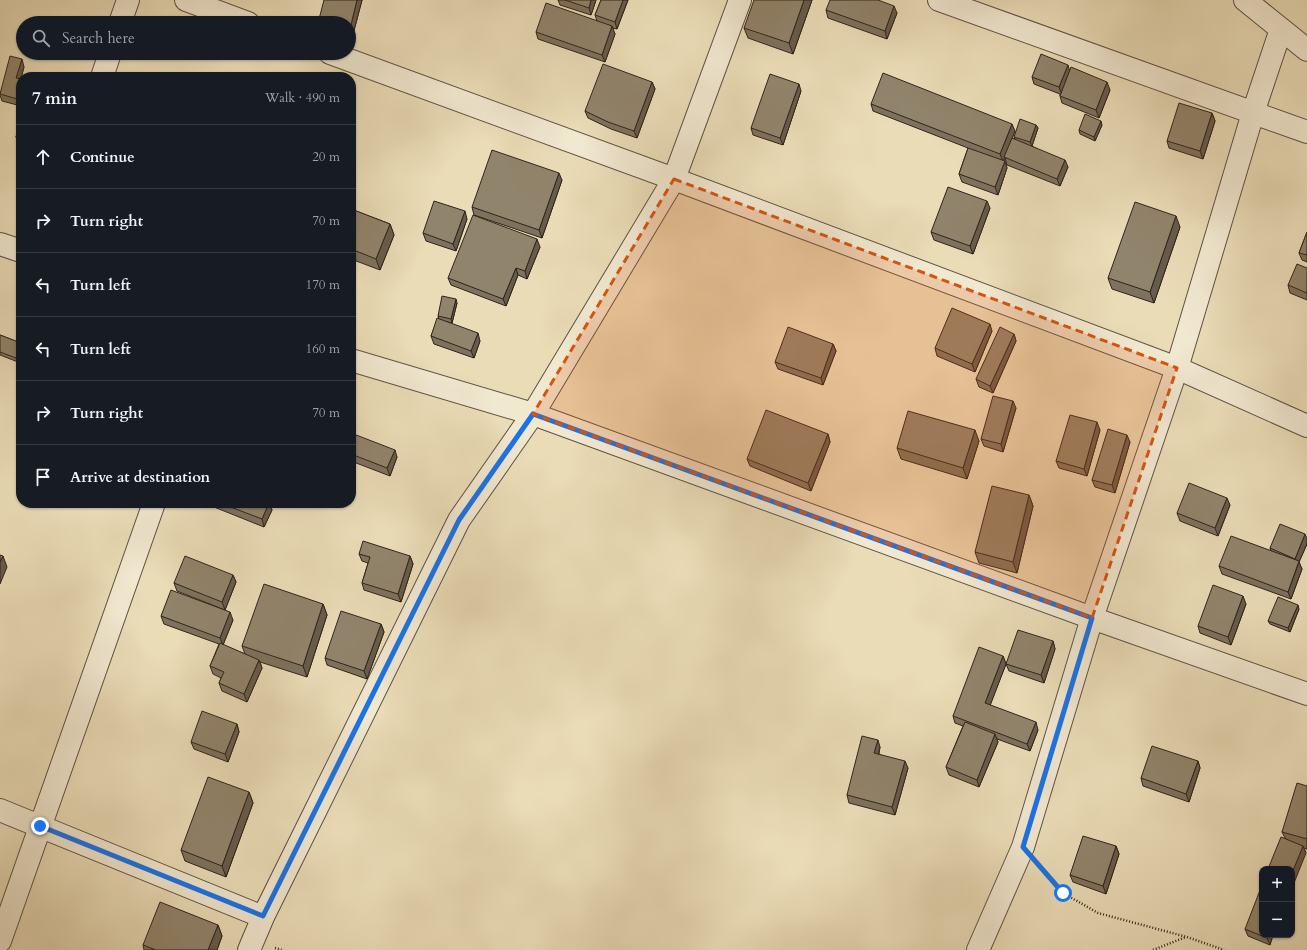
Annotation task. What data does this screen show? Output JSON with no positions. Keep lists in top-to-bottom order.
{
  "page": {
    "search": "Search here",
    "heading": ["7 min", "Walk · 490 m"],
    "list": [
      ["Continue", "20 m"],
      ["Turn right", "70 m"],
      ["Turn left", "170 m"],
      ["Turn left", "160 m"],
      ["Turn right", "70 m"],
      "Arrive at destination"
    ],
    "map_buttons": ["+", "−"]
  }
}
